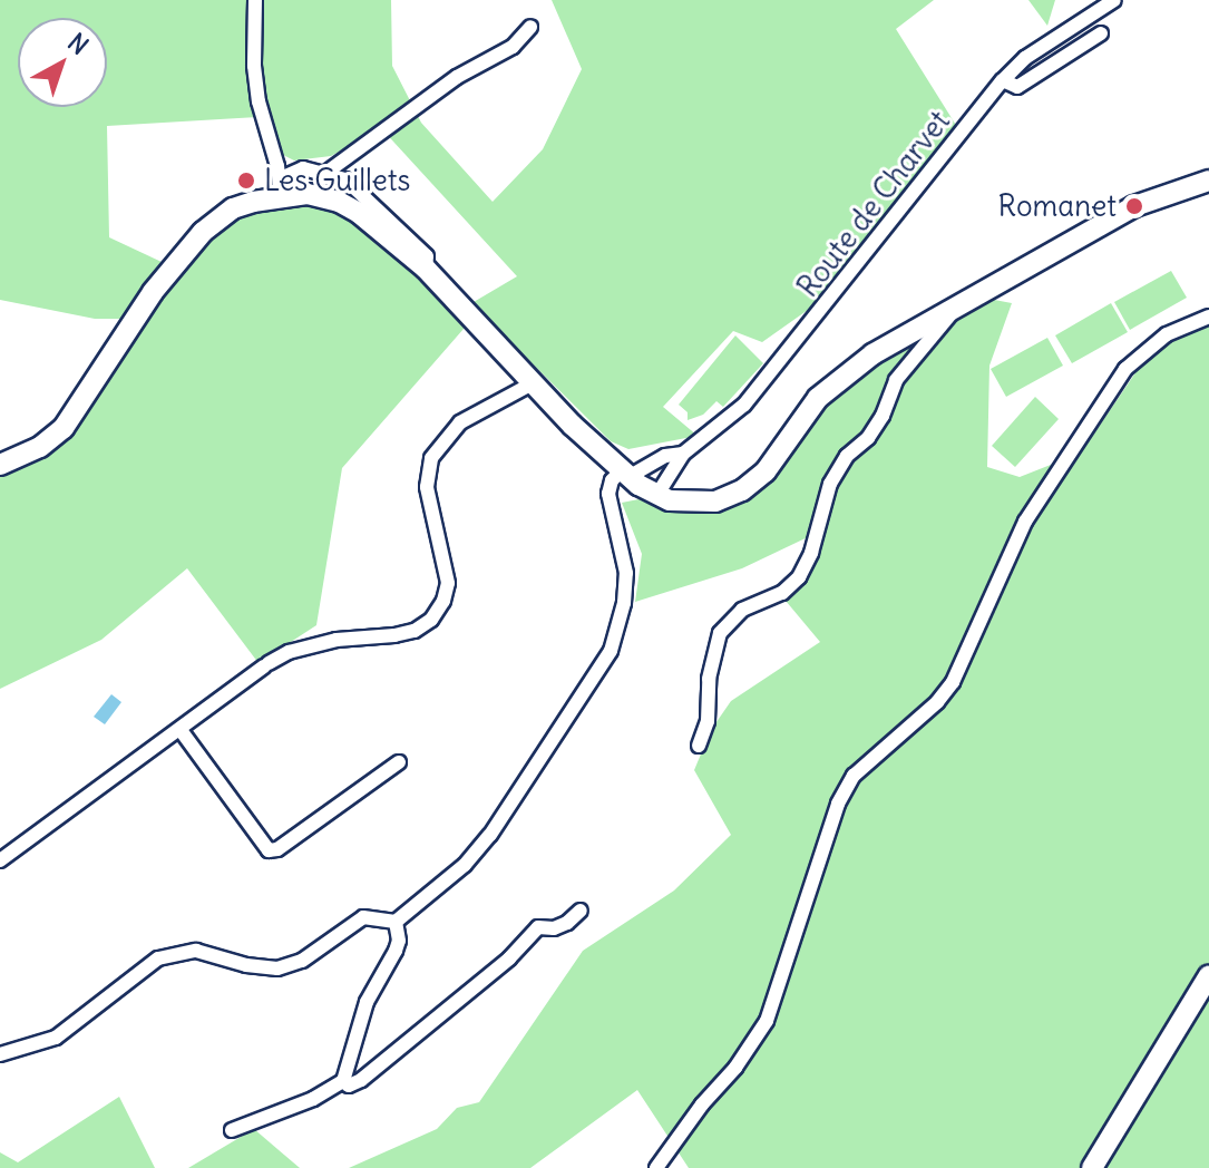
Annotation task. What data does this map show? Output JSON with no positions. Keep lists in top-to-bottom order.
{
  "streets": {
    "street": ["Route de Charvet"]
  },
  "places": ["Les Guillets", "Romanet"],
  "north": "top right"
}
